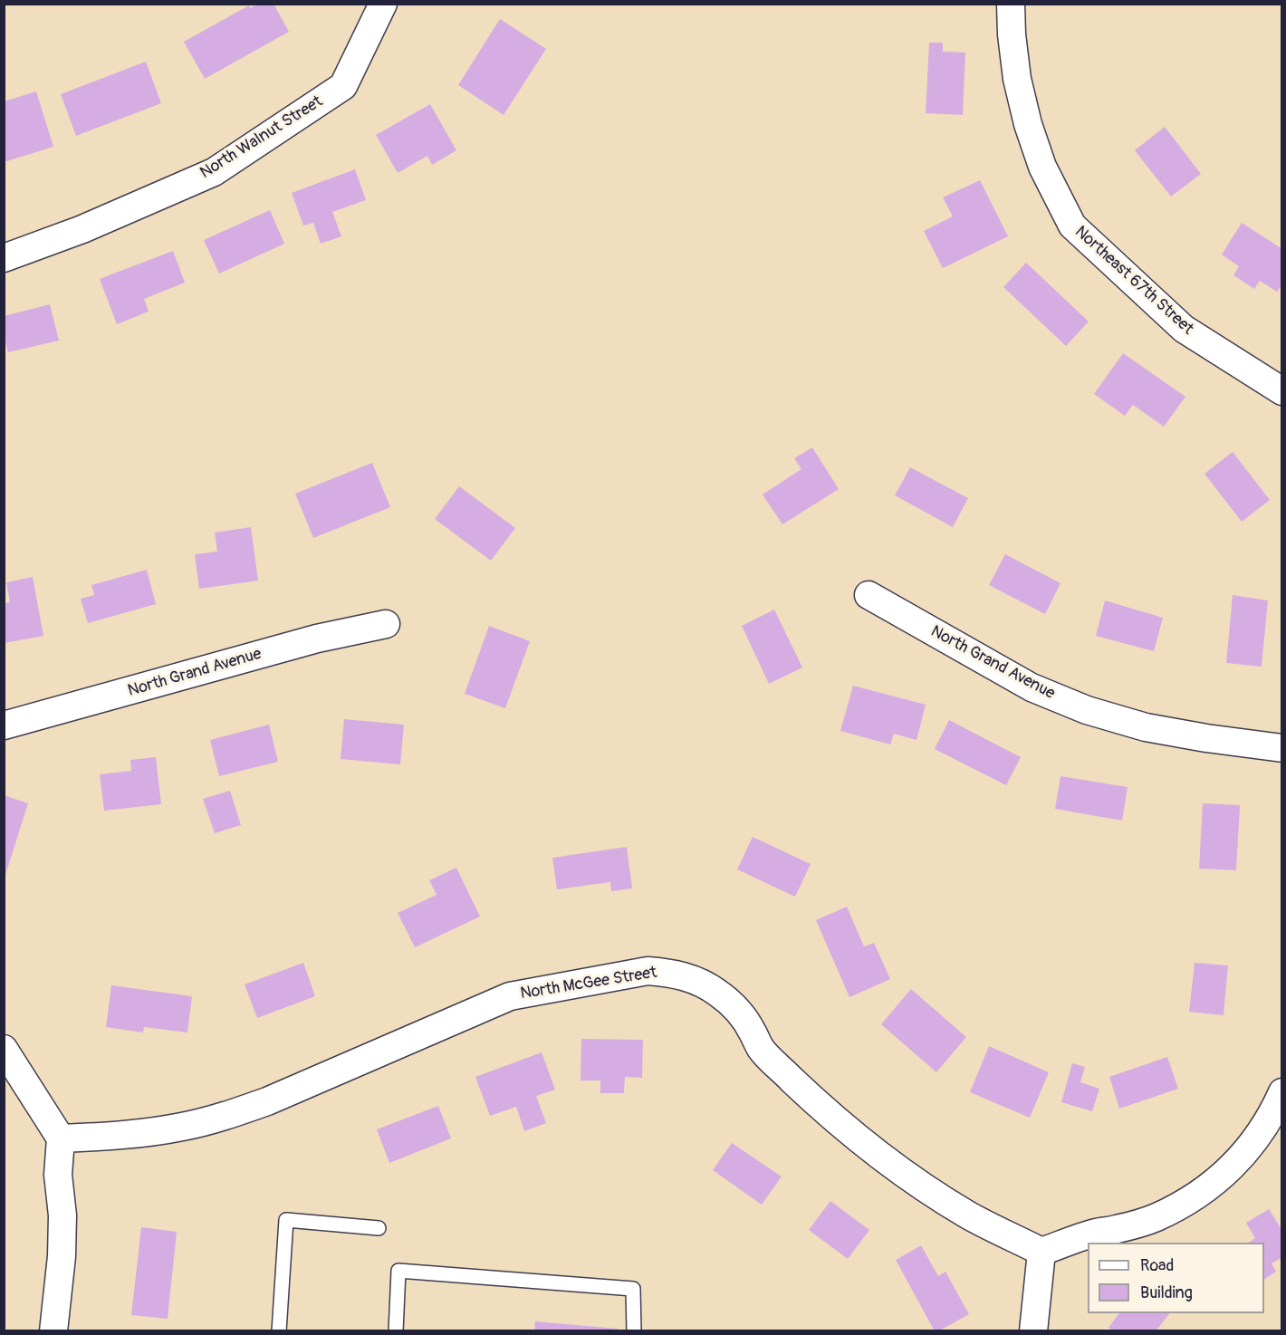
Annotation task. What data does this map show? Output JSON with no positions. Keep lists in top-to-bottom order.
{
  "streets": {
    "street": [
      "North Walnut Street",
      "Northeast 67th Street",
      "North Grand Avenue",
      "North McGee Street"
    ]
  },
  "legend": ["Road", "Building"]
}
